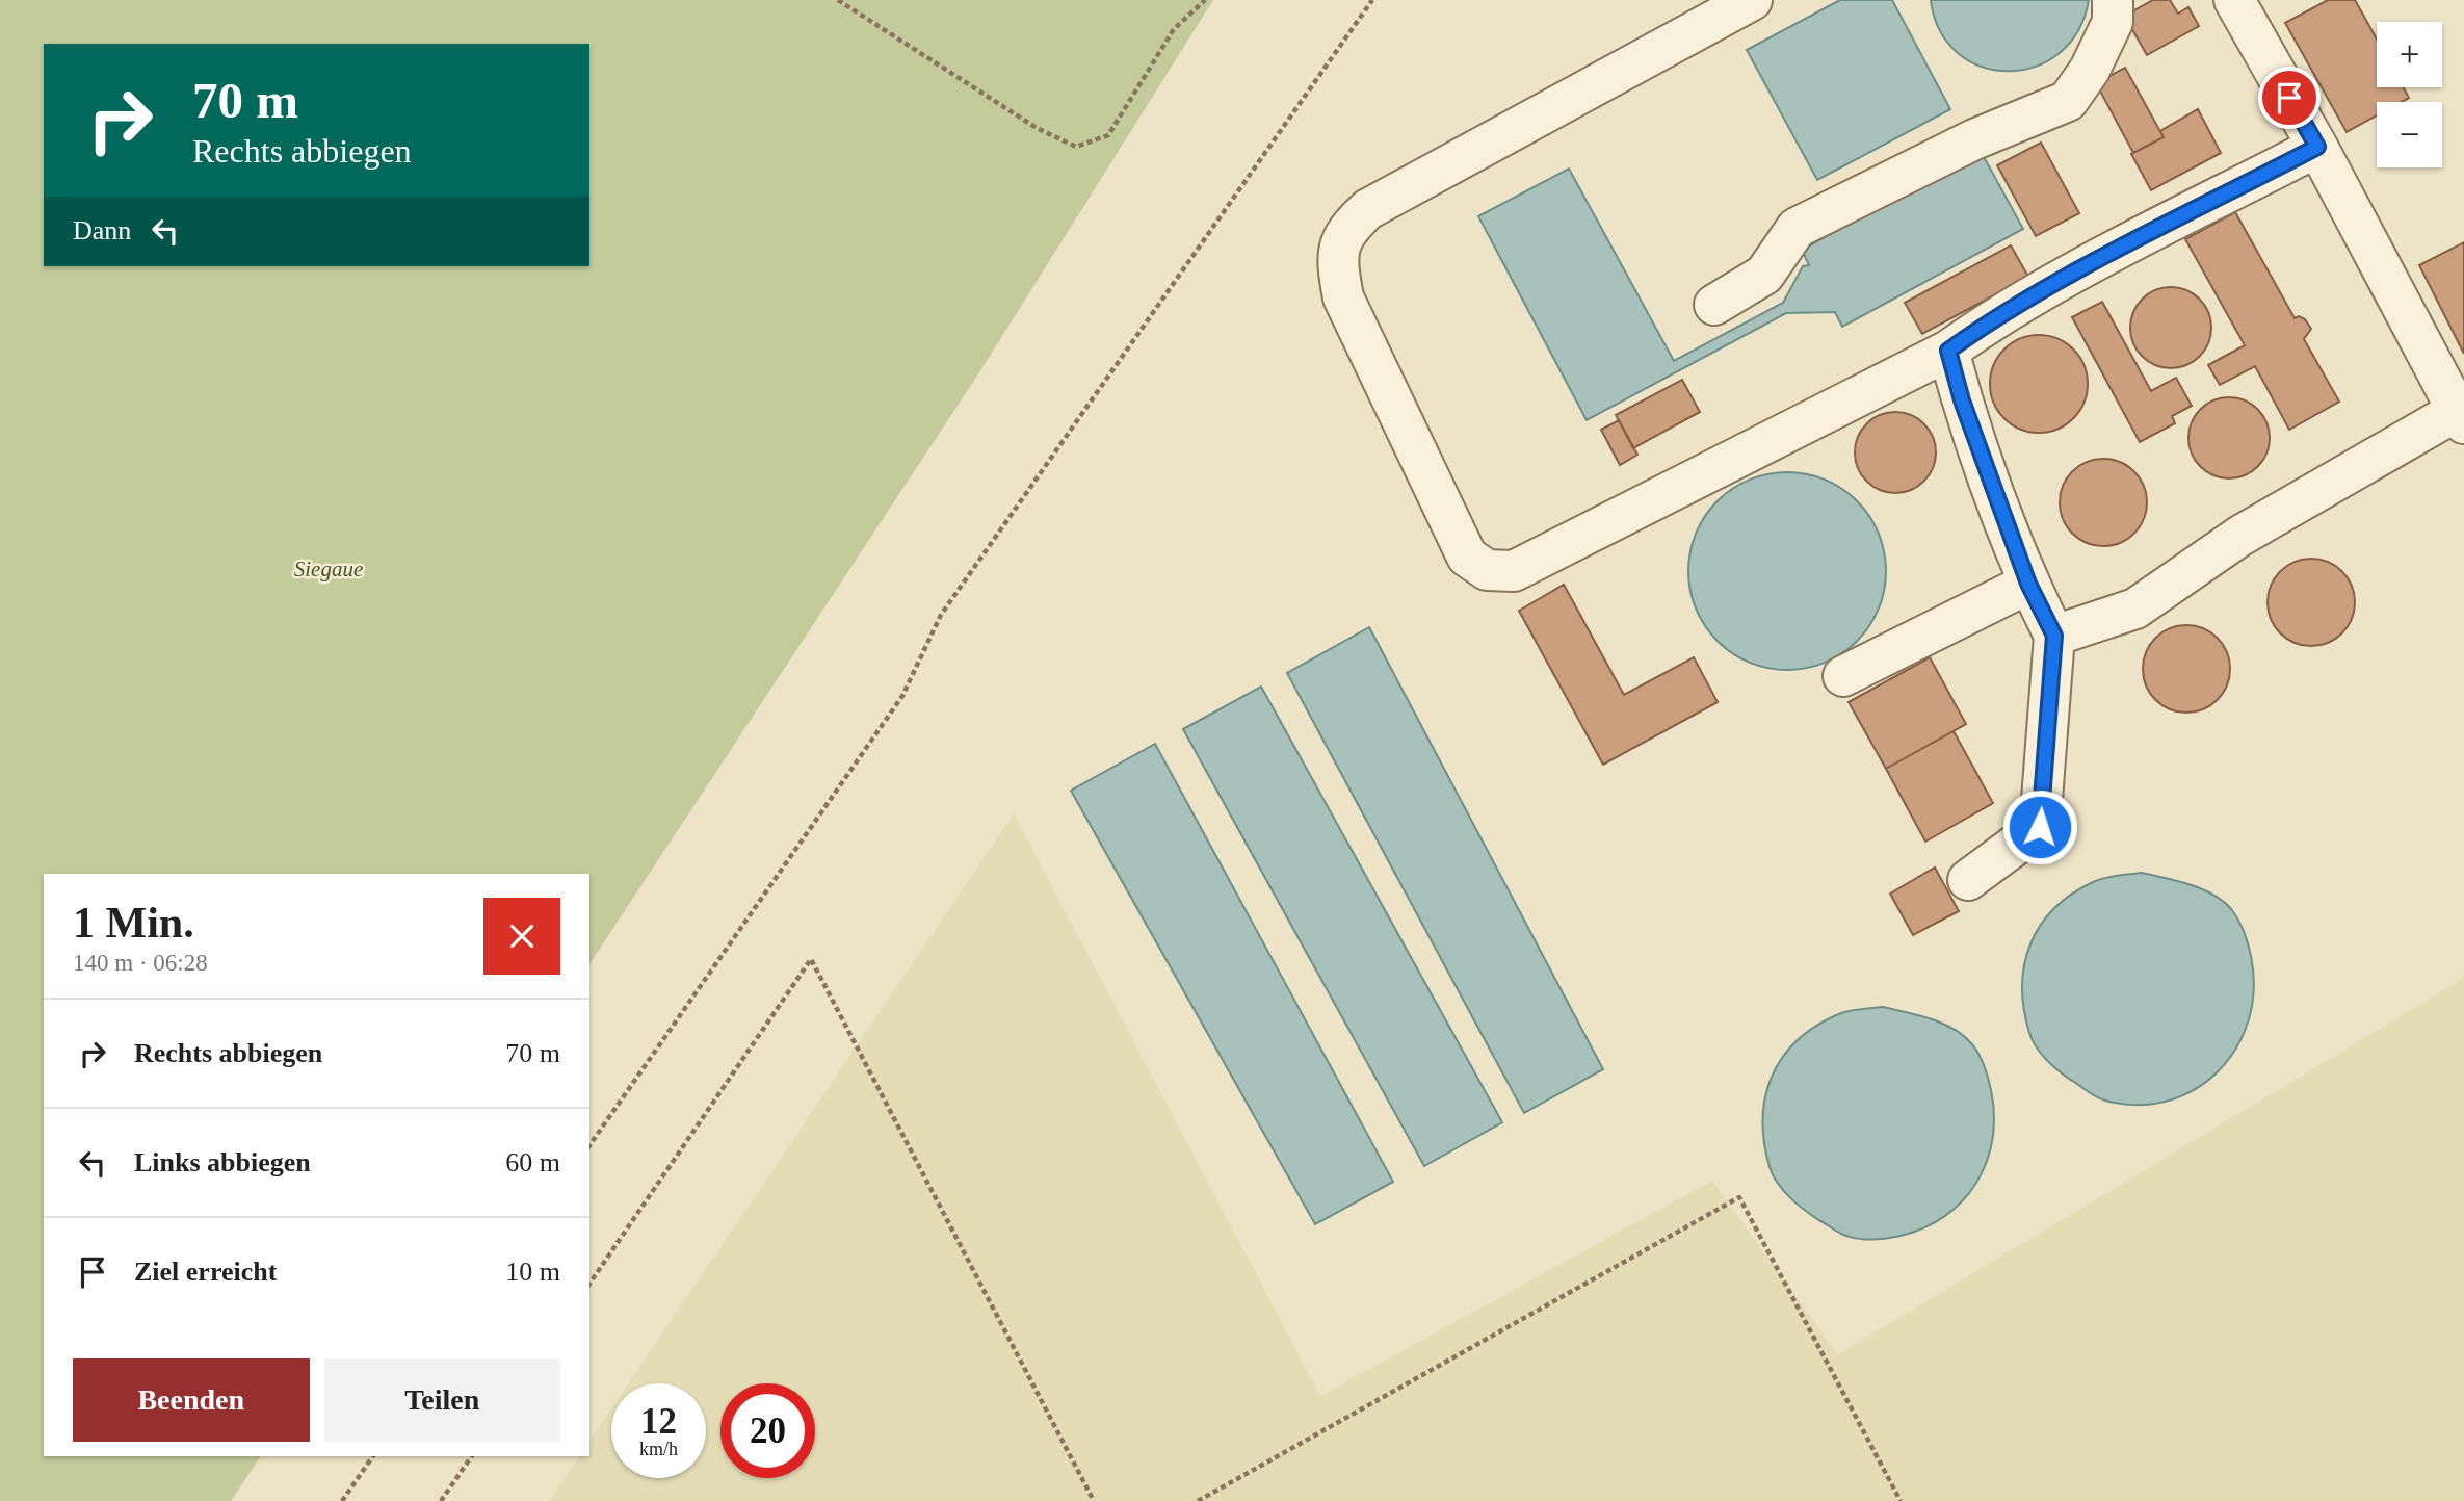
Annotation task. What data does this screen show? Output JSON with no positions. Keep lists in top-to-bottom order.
{
  "parks": ["Siegaue"],
  "page": {
    "map_buttons": ["+", "−"],
    "turn": ["70 m", "Rechts abbiegen"],
    "then": "Dann",
    "heading": ["1 Min.", "140 m · 06:28"],
    "list": [
      {
        "name": "Rechts abbiegen",
        "value": "70 m"
      },
      {
        "name": "Links abbiegen",
        "value": "60 m"
      },
      {
        "name": "Ziel erreicht",
        "value": "10 m"
      }
    ],
    "buttons": ["Beenden", "Teilen"],
    "speed": "12 km/h",
    "limit": "20"
  }
}
